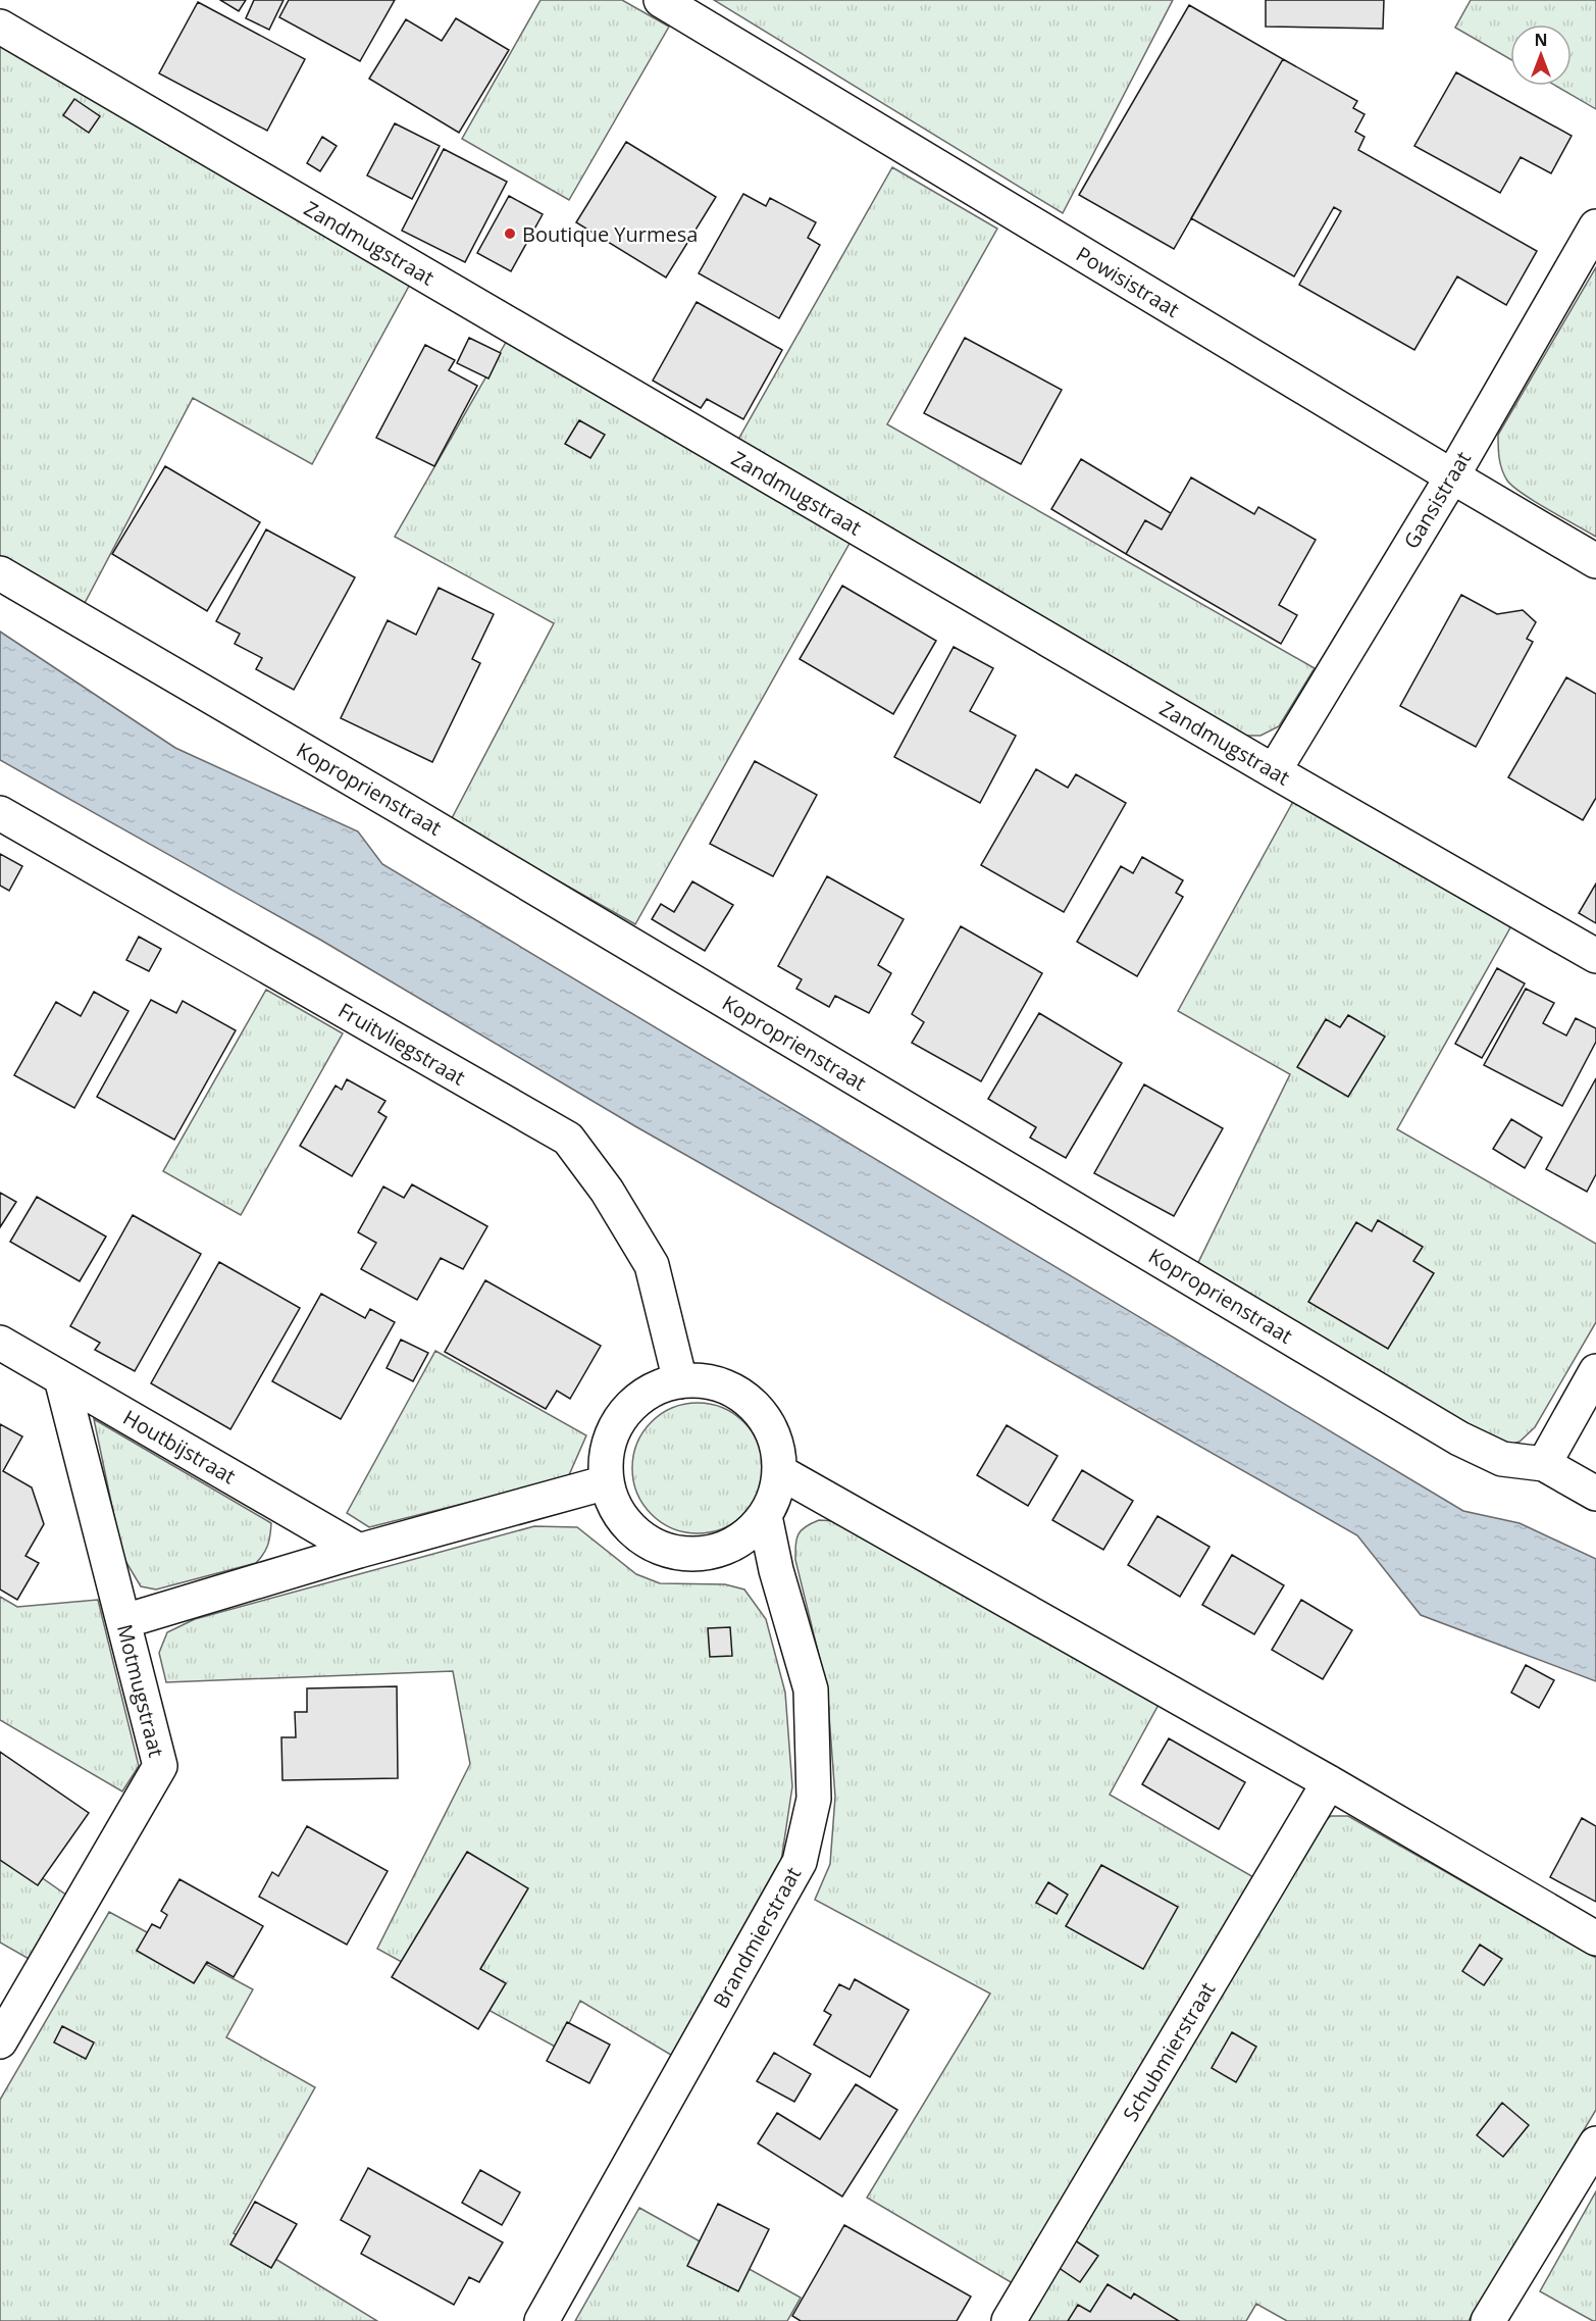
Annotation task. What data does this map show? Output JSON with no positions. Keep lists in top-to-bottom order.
{
  "streets": {
    "street": [
      "Zandmugstraat",
      "Powisistraat",
      "Gansistraat",
      "Koproprienstraat",
      "Fruitvliegstraat",
      "Houtbijstraat",
      "Motmugstraat",
      "Brandmierstraat",
      "Schubmierstraat"
    ]
  },
  "crossings": [
    ["Zandmugstraat", "Gansistraat"],
    ["Powisistraat", "Gansistraat"],
    ["Fruitvliegstraat", "Brandmierstraat"],
    ["Houtbijstraat", "Motmugstraat"]
  ],
  "places": ["Boutique Yurmesa"],
  "north": "top"
}
